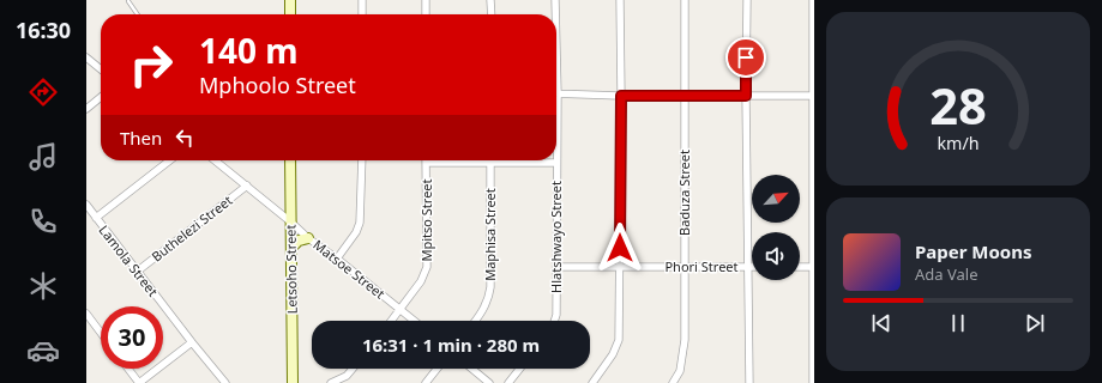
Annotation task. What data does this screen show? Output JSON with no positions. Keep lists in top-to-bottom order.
{
  "streets": {
    "street": [
      "Baduza Street",
      "Mpitso Street",
      "Buthelezi Street",
      "Maphisa Street",
      "Hlatshwayo Street",
      "Lamola Street",
      "Phori Street",
      "Letsoho Street",
      "Matsoe Street"
    ]
  },
  "crossings": [
    ["Baduza Street", "Phori Street"],
    ["Mpitso Street", "Matsoe Street"],
    ["Buthelezi Street", "Lamola Street"],
    ["Buthelezi Street", "Matsoe Street"],
    ["Hlatshwayo Street", "Phori Street"],
    ["Letsoho Street", "Matsoe Street"]
  ],
  "north": "top right",
  "page": {
    "tabs": "16:30",
    "turn": ["140 m", "Mphoolo Street"],
    "then": "Then",
    "song": ["Paper Moons", "Ada Vale"],
    "limit": "30",
    "trip": "16:31 · 1 min · 280 m",
    "gauge": ["28", "km/h"]
  }
}
